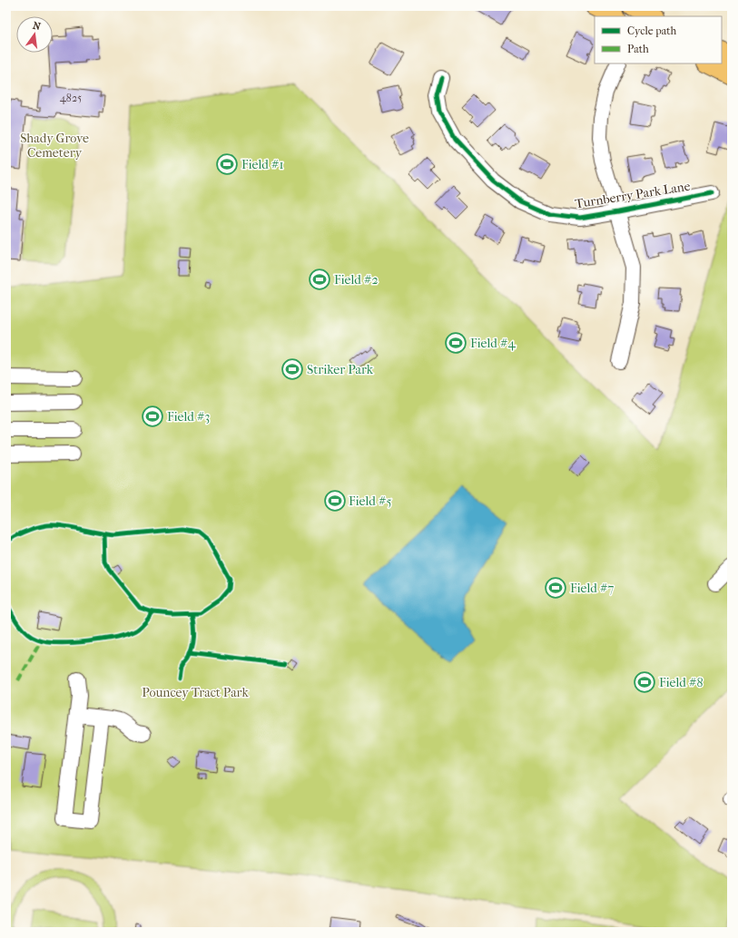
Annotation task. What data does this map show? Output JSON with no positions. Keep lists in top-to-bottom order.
{
  "streets": {
    "street": ["Turnberry Park Lane"]
  },
  "parks": ["Shady Grove Cemetery", "Pouncey Tract Park"],
  "places": {
    "sports": [
      "Field #1",
      "Field #2",
      "Field #4",
      "Striker Park",
      "Field #3",
      "Field #5",
      "Field #7",
      "Field #8"
    ]
  },
  "house_numbers": ["4825"],
  "legend": ["Cycle path", "Path"],
  "north": "top"
}
